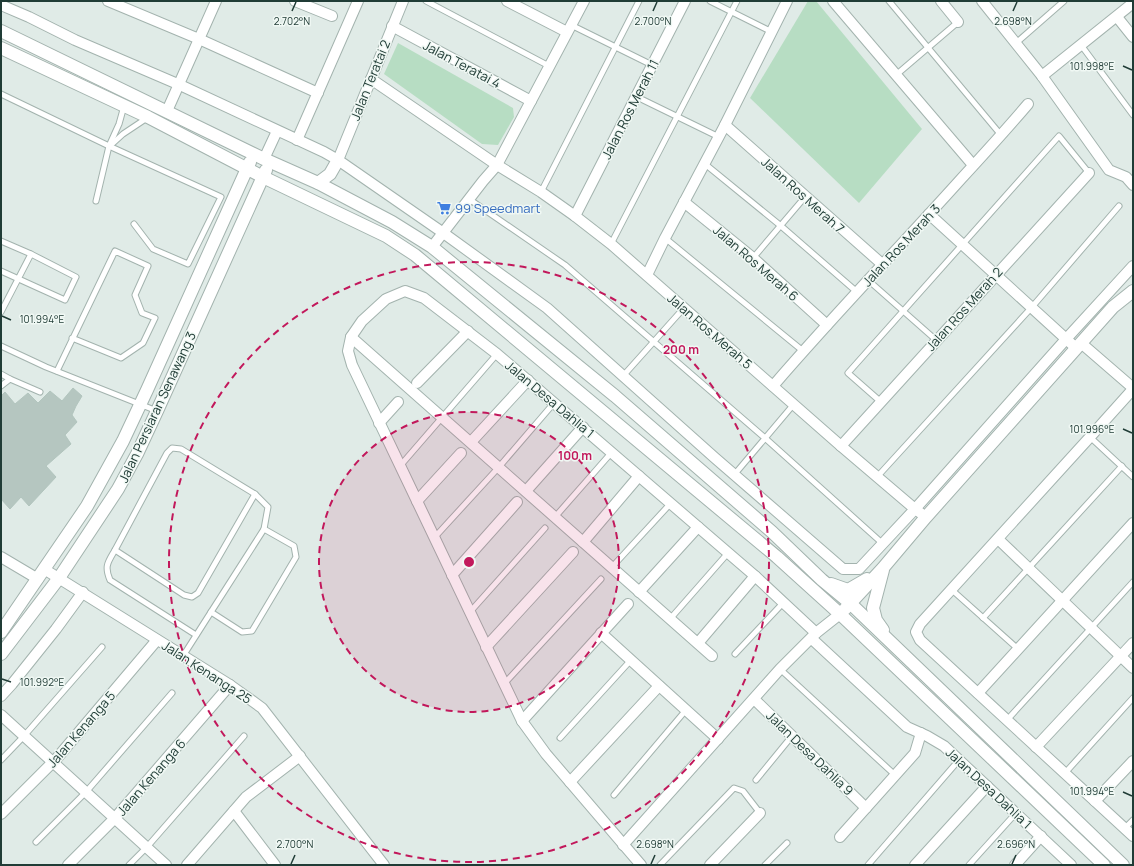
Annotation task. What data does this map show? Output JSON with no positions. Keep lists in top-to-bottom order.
{
  "streets": {
    "street": [
      "Jalan Teratai 4",
      "Jalan Teratai 2",
      "Jalan Ros Merah 11",
      "Jalan Ros Merah 7",
      "Jalan Ros Merah 3",
      "Jalan Ros Merah 6",
      "Jalan Ros Merah 2",
      "Jalan Ros Merah 5",
      "Jalan Desa Dahlia 1",
      "Jalan Persiaran Senawang 3",
      "Jalan Kenanga 25",
      "Jalan Kenanga 5",
      "Jalan Desa Dahlia 9",
      "Jalan Kenanga 6"
    ]
  },
  "crossings": [
    ["Jalan Teratai 4", "Jalan Teratai 2"],
    ["Jalan Teratai 2", "Jalan Ros Merah 5"],
    ["Jalan Ros Merah 11", "Jalan Ros Merah 5"],
    ["Jalan Ros Merah 7", "Jalan Ros Merah 3"],
    ["Jalan Ros Merah 3", "Jalan Ros Merah 6"],
    ["Jalan Ros Merah 3", "Jalan Ros Merah 5"],
    ["Jalan Ros Merah 2", "Jalan Ros Merah 5"],
    ["Jalan Persiaran Senawang 3", "Jalan Kenanga 25"],
    ["Jalan Kenanga 25", "Jalan Kenanga 5"],
    ["Jalan Kenanga 25", "Jalan Kenanga 6"]
  ],
  "places": {
    "supermarket": ["99 Speedmart"]
  },
  "coordinates": [
    "2.702°N",
    "2.700°N",
    "2.698°N",
    "101.998°E",
    "101.994°E",
    "101.996°E",
    "101.992°E",
    "2.696°N"
  ],
  "rings": ["200 m", "100 m"]
}
